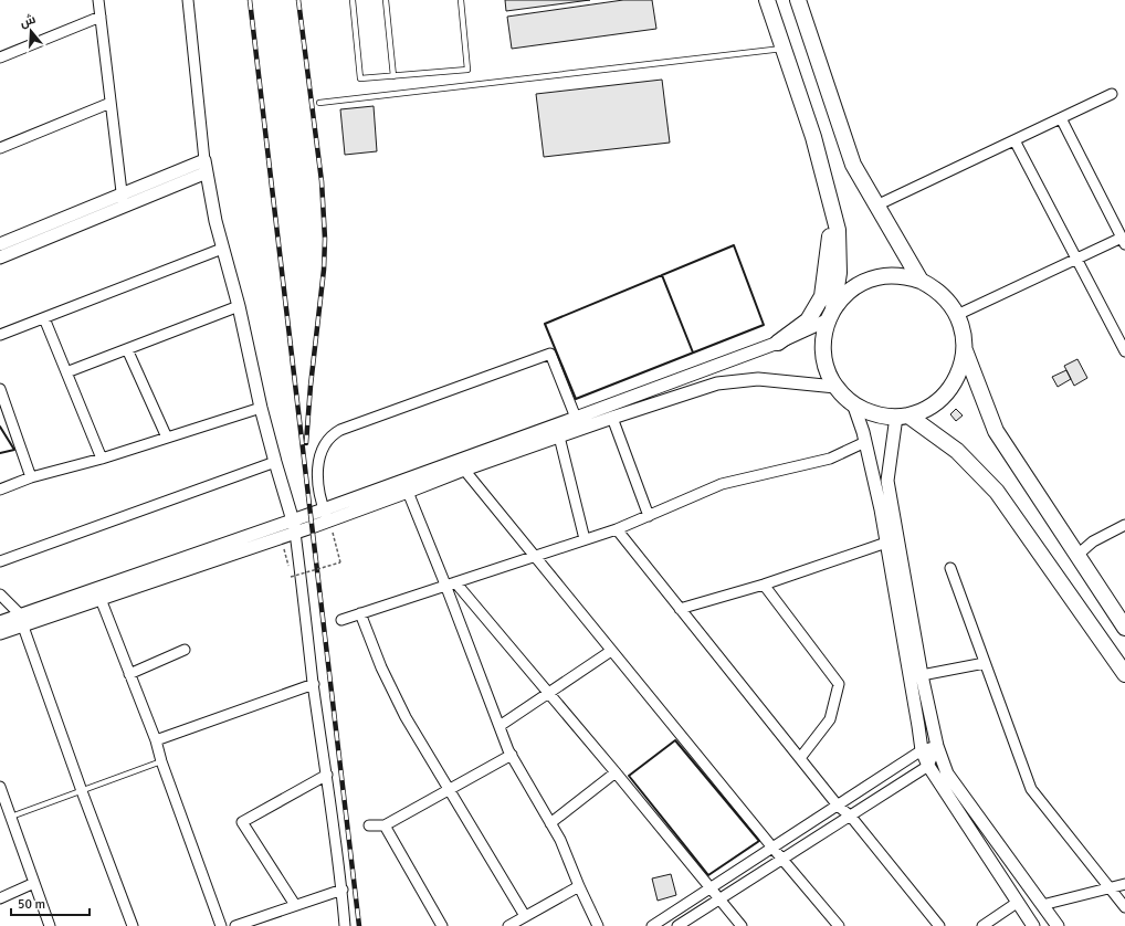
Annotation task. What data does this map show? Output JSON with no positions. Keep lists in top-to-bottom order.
{
  "scale_bar": "50 m",
  "north": "top"
}
